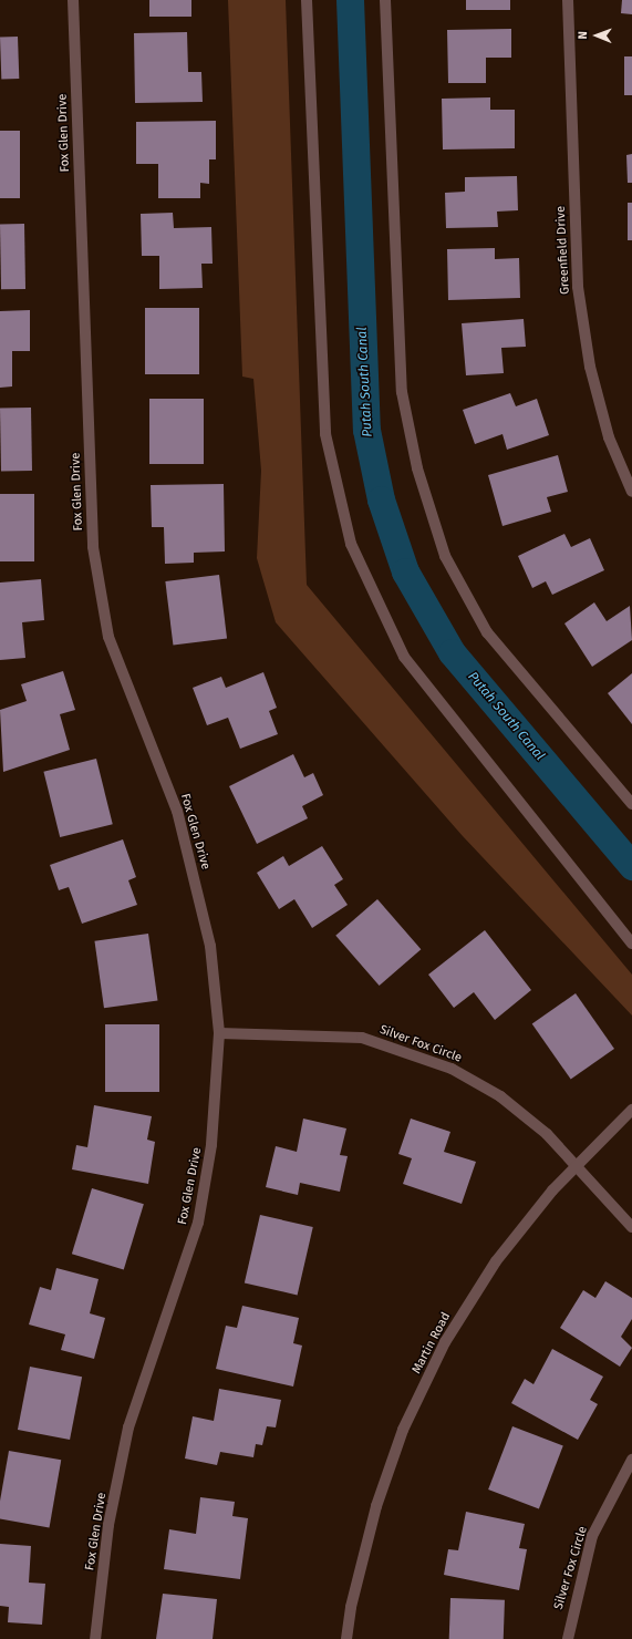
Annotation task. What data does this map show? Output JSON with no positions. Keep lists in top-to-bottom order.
{
  "streets": {
    "street": [
      "Fox Glen Drive",
      "Greenfield Drive",
      "Silver Fox Circle",
      "Martin Road"
    ]
  },
  "crossings": [
    ["Fox Glen Drive", "Silver Fox Circle"],
    ["Silver Fox Circle", "Martin Road"]
  ],
  "water": ["Putah South Canal"],
  "north": "left"
}
